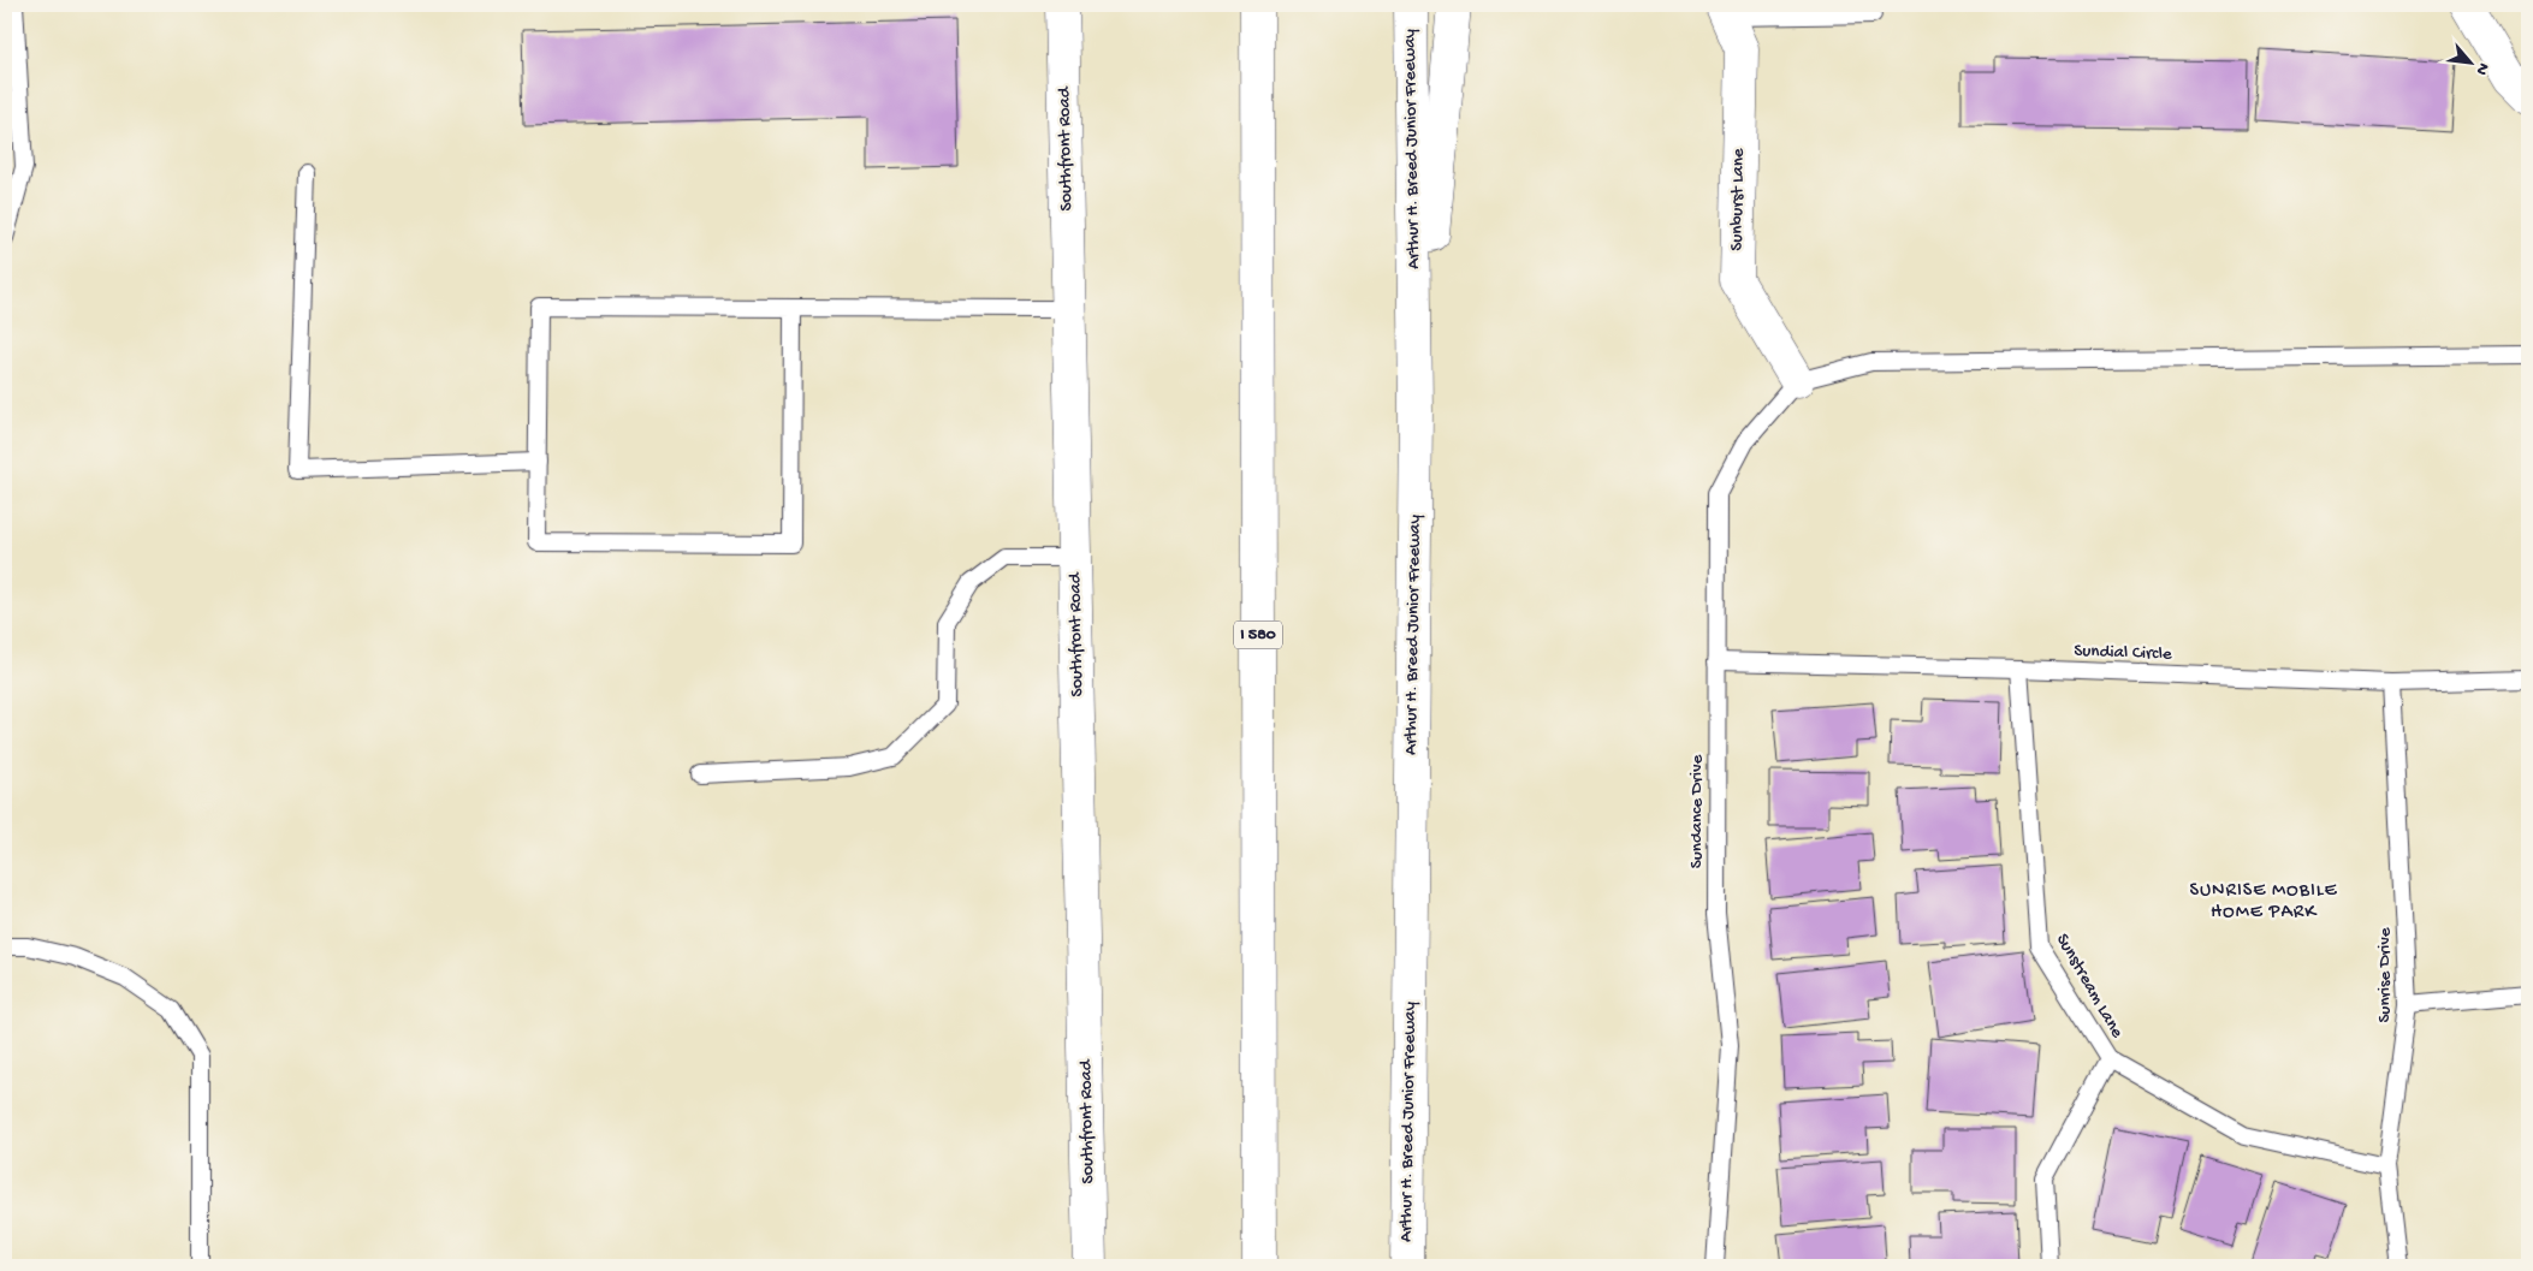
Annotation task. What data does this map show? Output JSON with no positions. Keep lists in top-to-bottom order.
{
  "streets": {
    "main road": [
      "Southfront Road",
      "Arthur H. Breed Junior Freeway",
      "Sunburst Lane",
      "I 580"
    ],
    "lane": [
      "Sundial Circle",
      "Sundance Drive",
      "Sunrise Drive",
      "Sunstream Lane"
    ]
  },
  "crossings": [
    ["Sunburst Lane", "Sundance Drive"],
    ["Sundial Circle", "Sundance Drive"],
    ["Sundial Circle", "Sunrise Drive"],
    ["Sundial Circle", "Sunstream Lane"],
    ["Sunrise Drive", "Sunstream Lane"]
  ],
  "districts": ["SUNRISE MOBILE HOME PARK"],
  "north": "bottom right"
}
